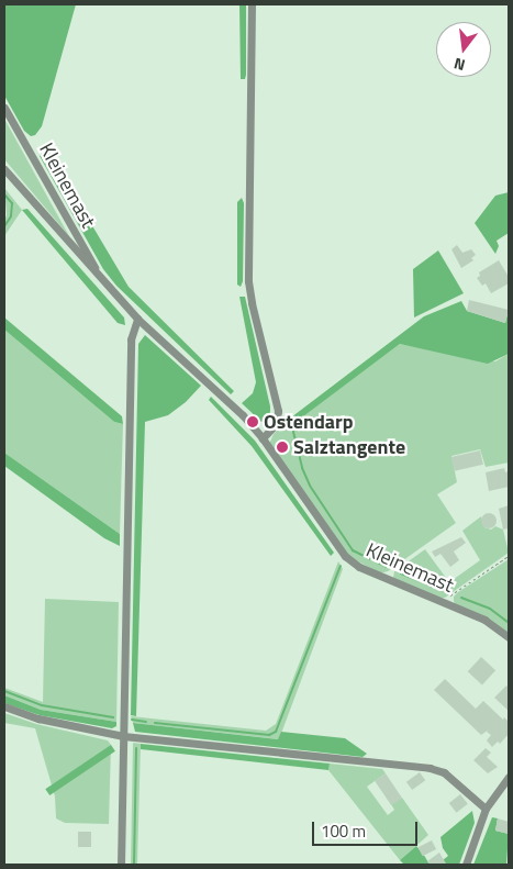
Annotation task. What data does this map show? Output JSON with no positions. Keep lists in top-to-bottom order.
{
  "streets": {
    "street": ["Kleinemast"]
  },
  "places": ["Ostendarp", "Salztangente"],
  "scale_bar": "100 m",
  "north": "bottom"
}
